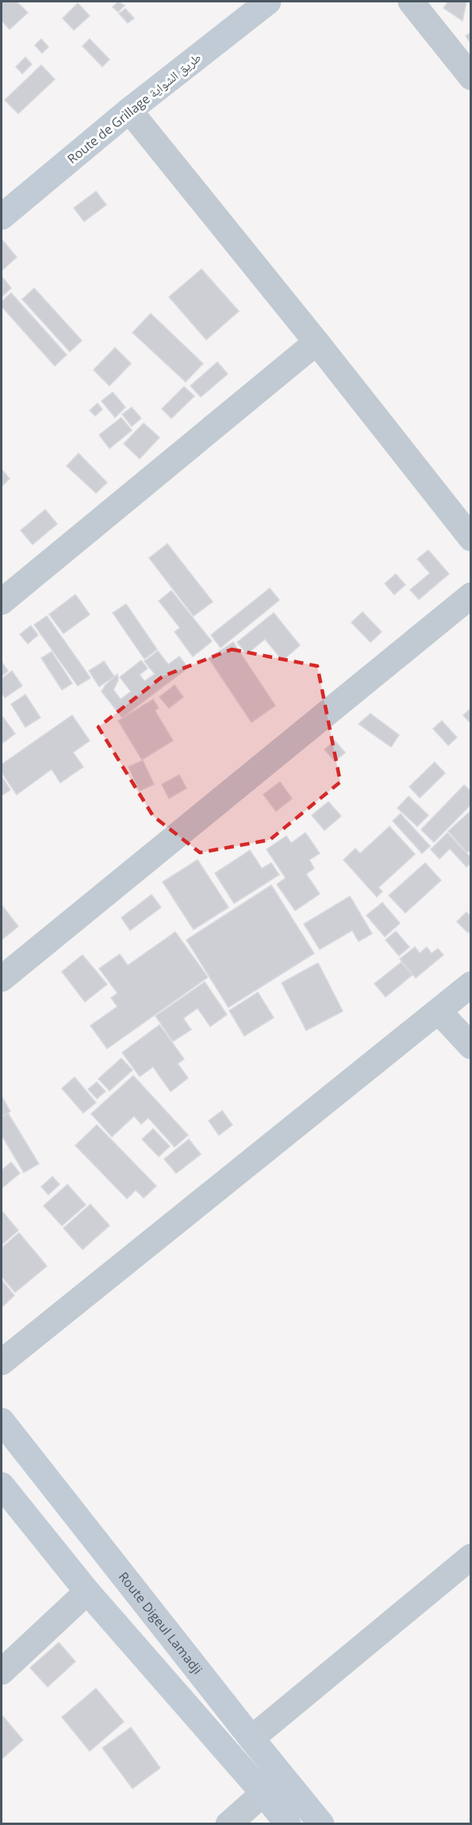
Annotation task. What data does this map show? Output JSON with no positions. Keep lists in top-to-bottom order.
{
  "streets": {
    "main road": ["Route de Grillage طريق الشواية", "Route Digeul Lamadji"]
  }
}
